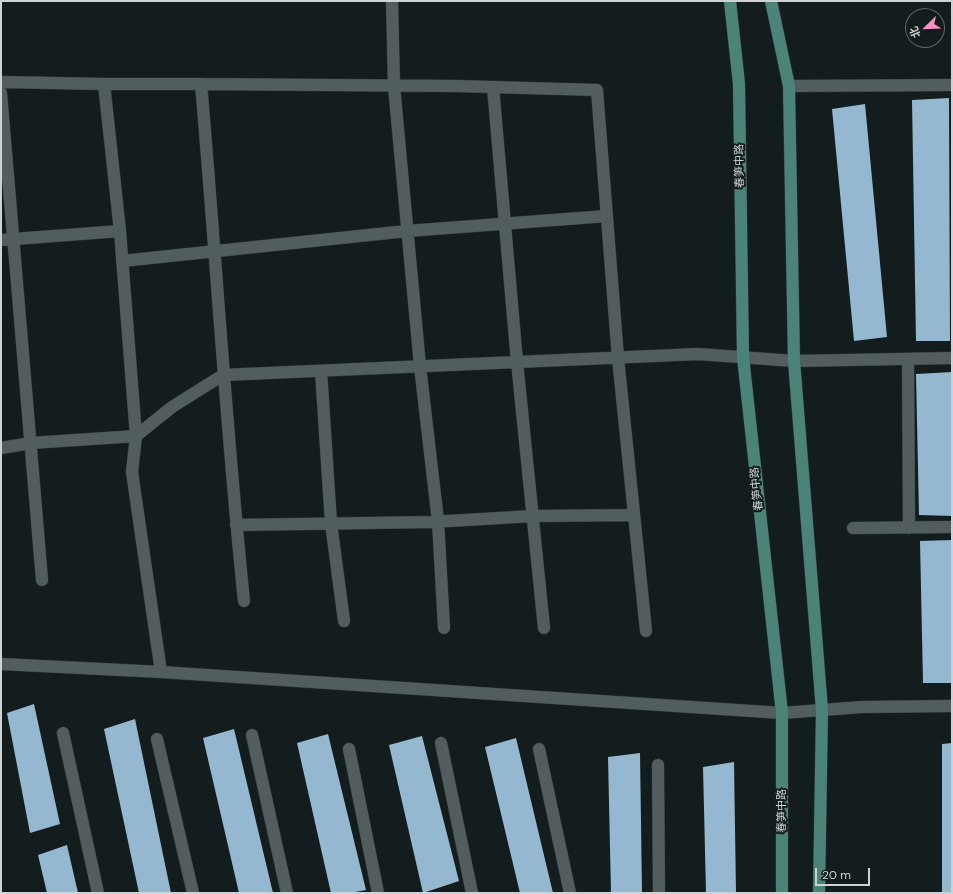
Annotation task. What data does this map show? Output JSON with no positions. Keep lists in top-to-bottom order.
{
  "streets": {
    "main road": ["春笋中路"]
  },
  "scale_bar": "20 m",
  "north": "bottom left"
}
